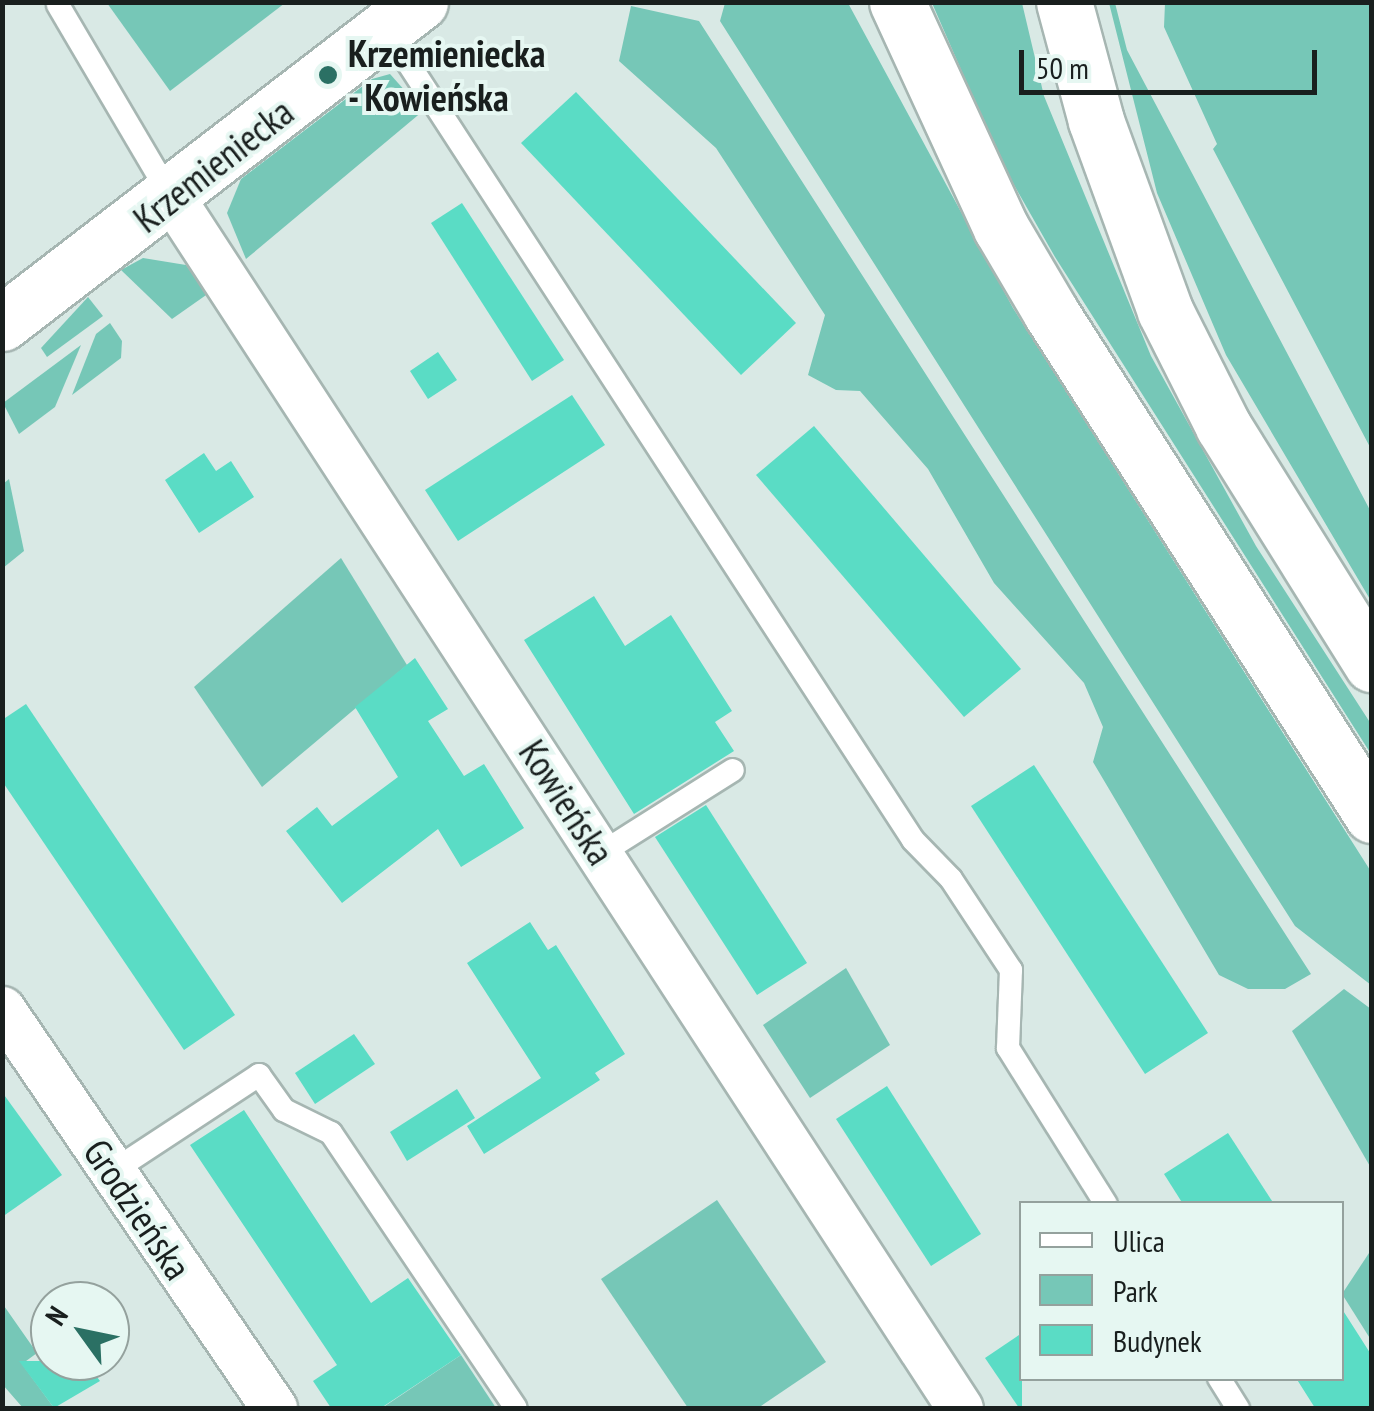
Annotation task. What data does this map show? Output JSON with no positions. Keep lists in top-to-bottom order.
{
  "streets": {
    "main road": ["Krzemieniecka"],
    "street": ["Kowieńska", "Grodzieńska"]
  },
  "crossings": [
    ["Krzemieniecka", "Kowieńska"]
  ],
  "places": ["Krzemieniecka - Kowieńska"],
  "legend": ["Ulica", "Park", "Budynek"],
  "scale_bar": "50 m",
  "north": "top left"
}
